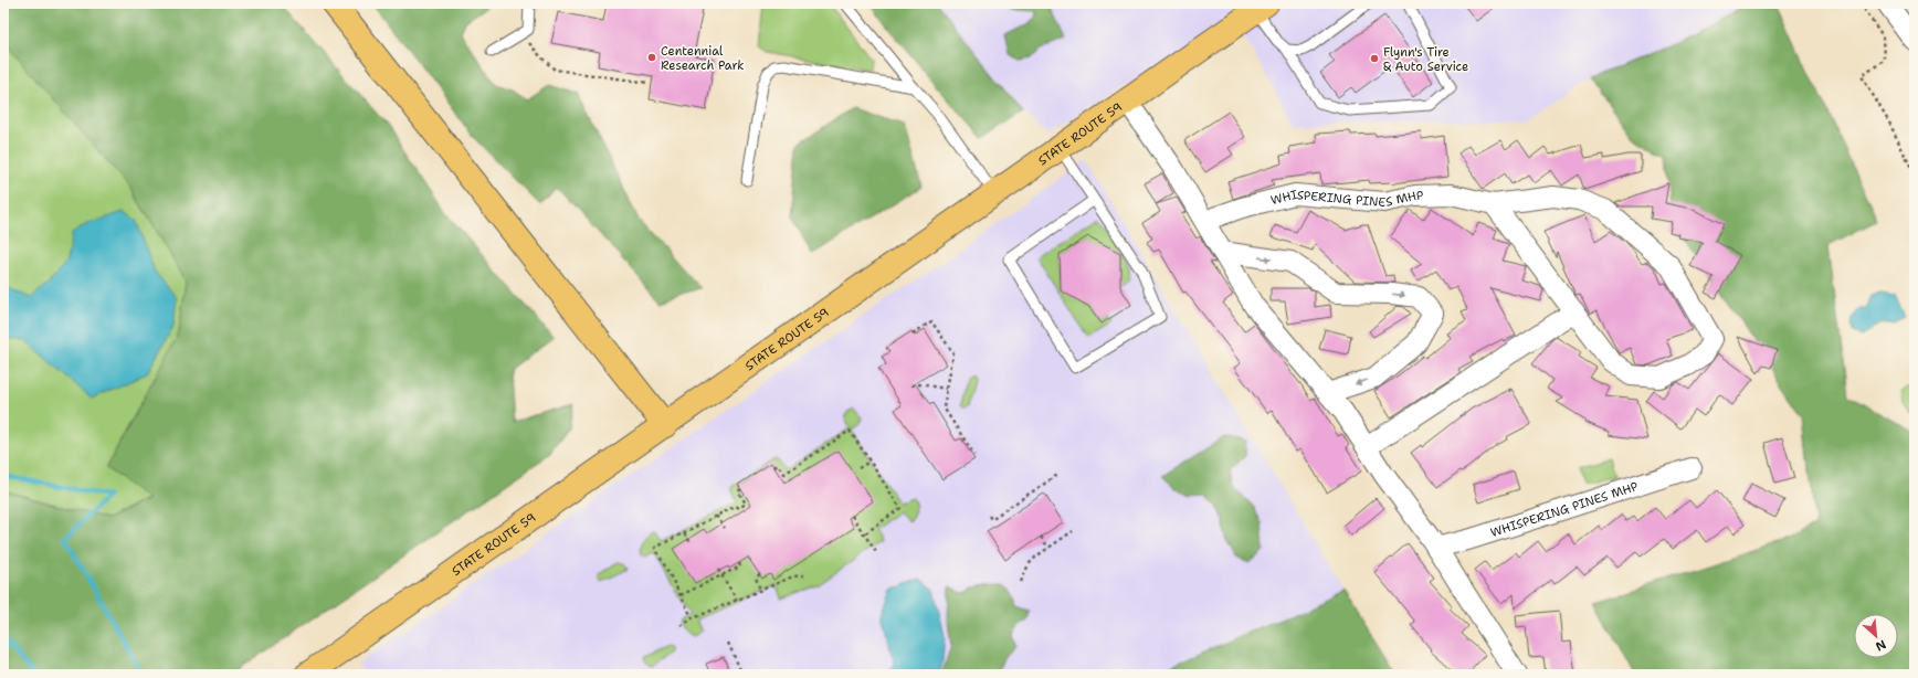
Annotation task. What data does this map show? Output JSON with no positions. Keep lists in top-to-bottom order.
{
  "streets": {
    "main road": ["STATE ROUTE 59"],
    "street": ["WHISPERING PINES MHP"]
  },
  "places": ["Centennial Research Park", "Flynn's Tire & Auto Service"],
  "north": "bottom right"
}
